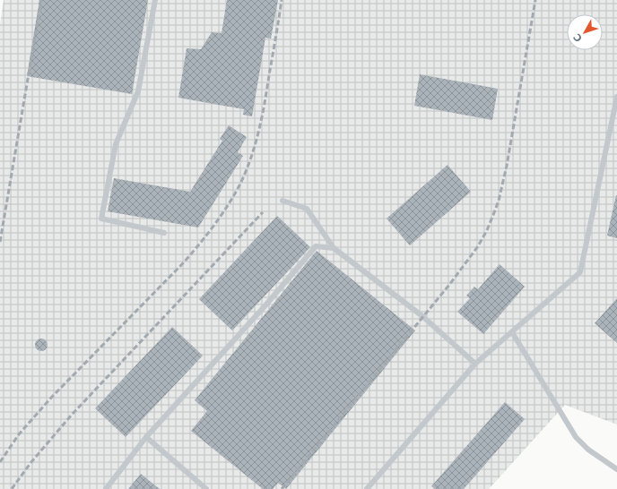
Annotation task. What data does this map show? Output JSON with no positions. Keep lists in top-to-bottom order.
{
  "north": "bottom left"
}
